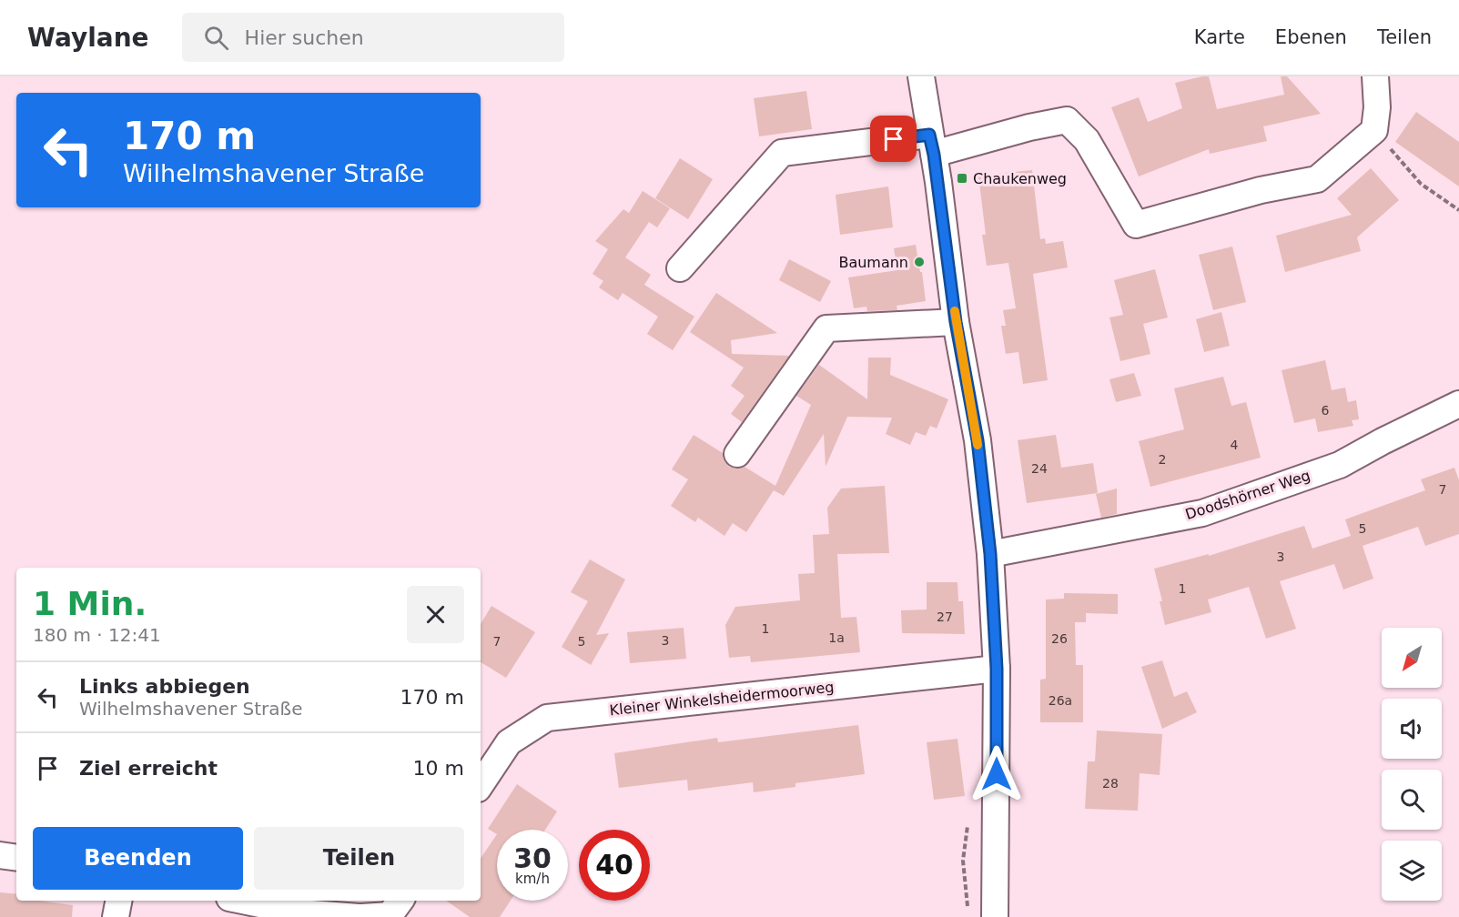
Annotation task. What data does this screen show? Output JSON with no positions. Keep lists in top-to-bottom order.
{
  "streets": {
    "street": ["Doodshörner Weg", "Kleiner Winkelsheidermoorweg"]
  },
  "places": {
    "transit": ["Chaukenweg"],
    "other": ["Baumann"]
  },
  "house_numbers": [
    "6",
    "4",
    "2",
    "24",
    "7",
    "5",
    "3",
    "1",
    "27",
    "1",
    "1a",
    "26",
    "3",
    "7",
    "5",
    "26a",
    "28"
  ],
  "north": "bottom left",
  "page": {
    "header": "Waylane",
    "search": "Hier suchen",
    "nav": ["Karte", "Ebenen", "Teilen"],
    "turn": ["170 m", "Wilhelmshavener Straße"],
    "heading": ["1 Min.", "180 m · 12:41"],
    "list": [
      {
        "name": "Links abbiegen",
        "note": "Wilhelmshavener Straße",
        "value": "170 m"
      },
      {
        "name": "Ziel erreicht",
        "value": "10 m"
      }
    ],
    "buttons": ["Beenden", "Teilen"],
    "speed": "30 km/h",
    "limit": "40"
  }
}
